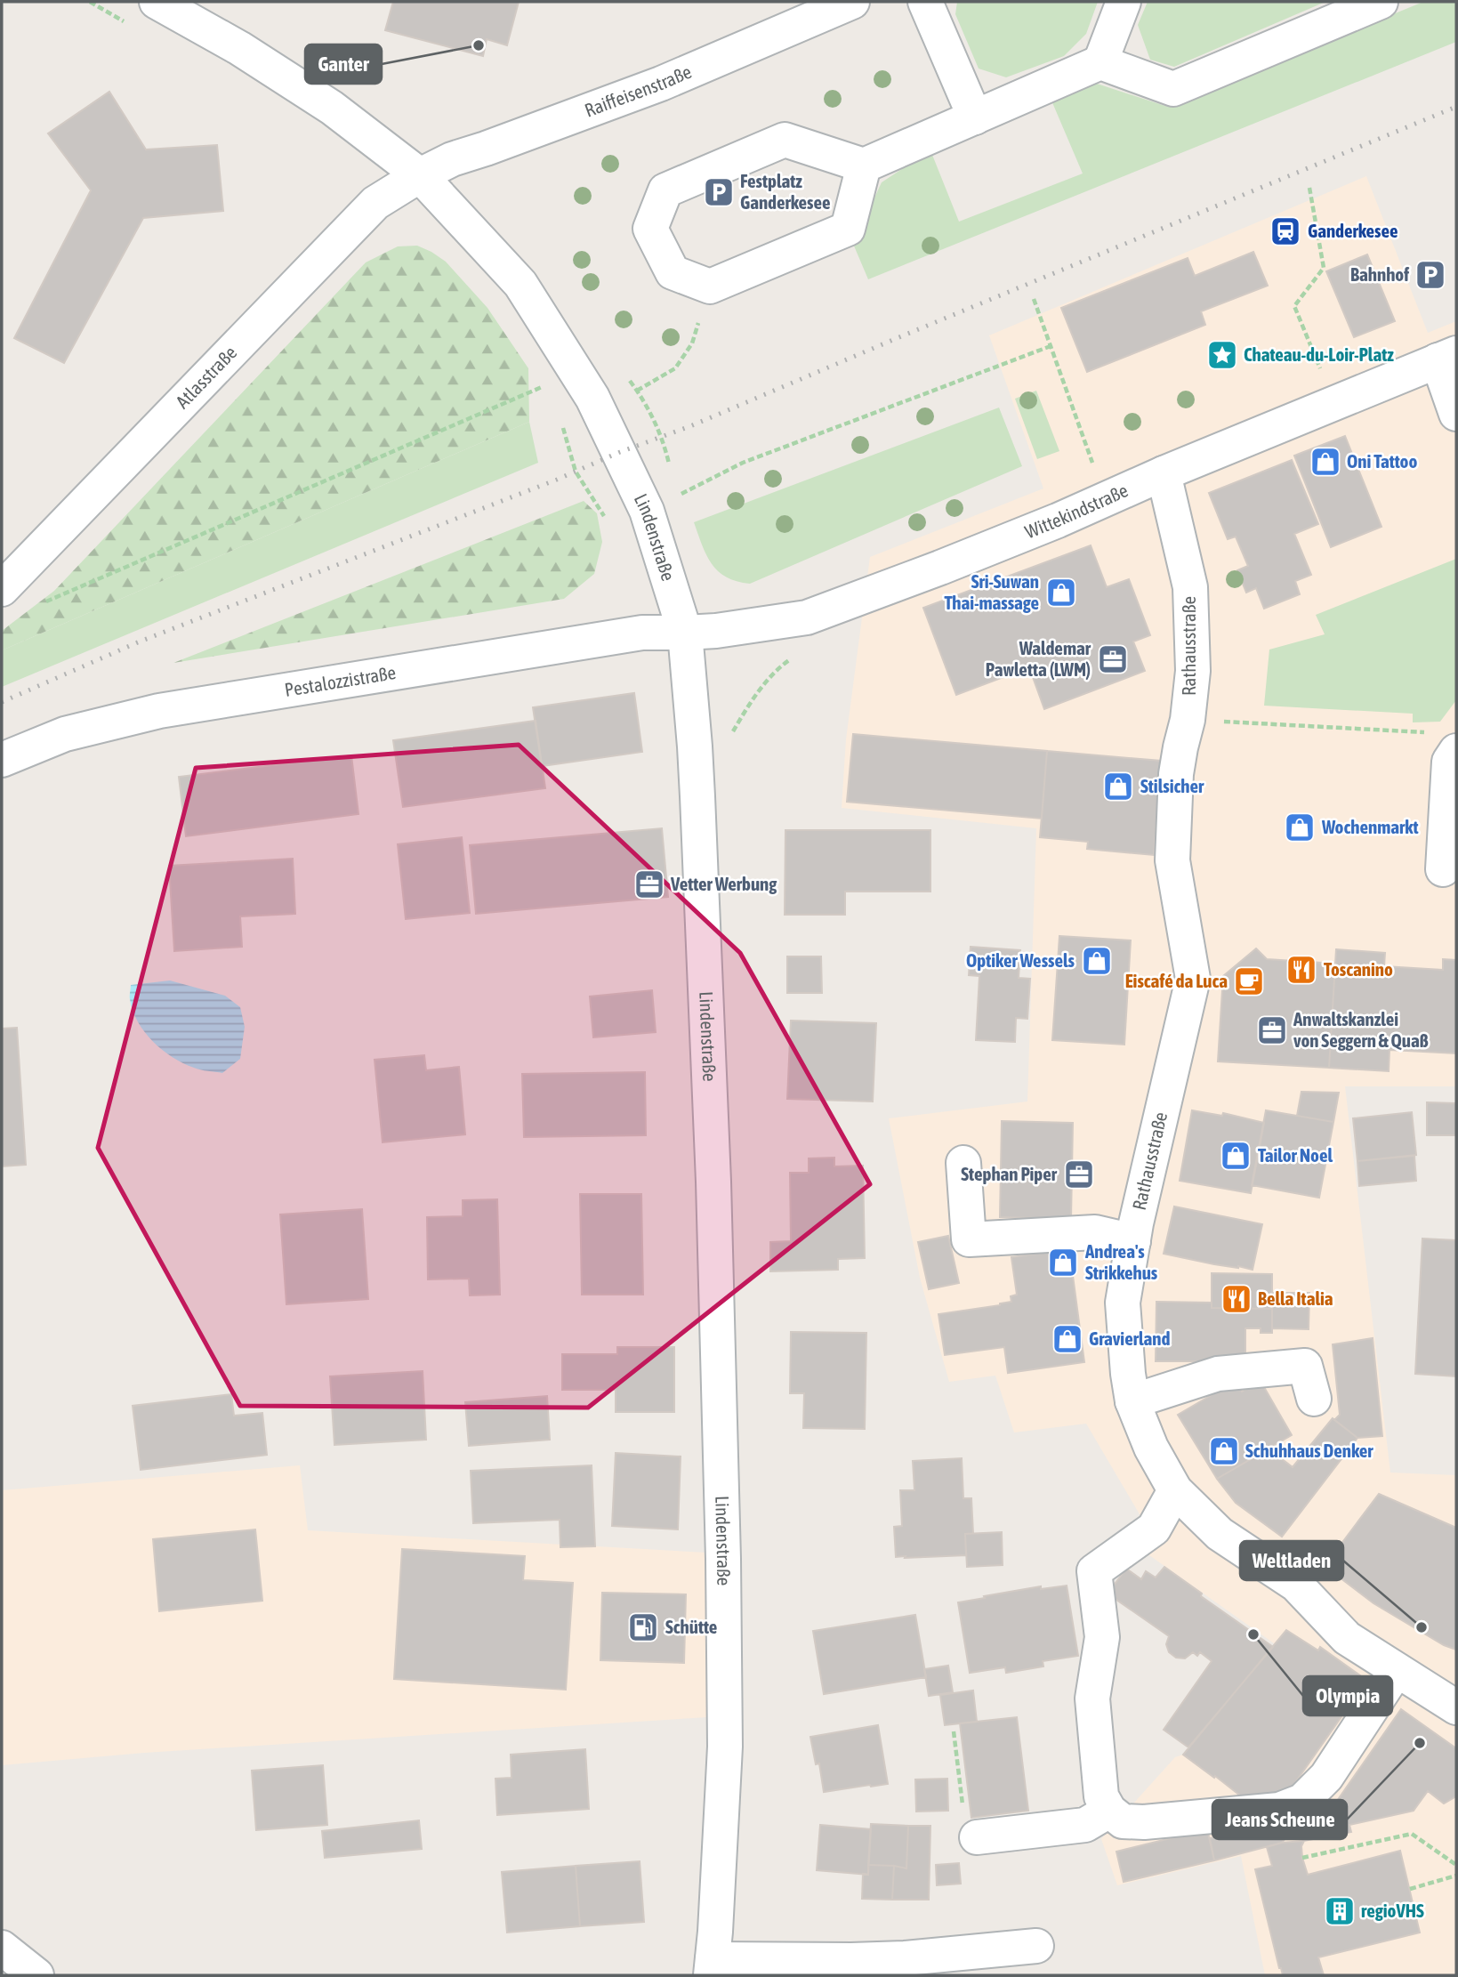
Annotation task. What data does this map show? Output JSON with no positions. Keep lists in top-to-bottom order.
{
  "streets": {
    "street": [
      "Raiffeisenstraße",
      "Atlasstraße",
      "Wittekindstraße",
      "Lindenstraße",
      "Rathausstraße",
      "Pestalozzistraße"
    ]
  },
  "crossings": [
    ["Raiffeisenstraße", "Atlasstraße"],
    ["Raiffeisenstraße", "Lindenstraße"],
    ["Atlasstraße", "Lindenstraße"],
    ["Wittekindstraße", "Lindenstraße"],
    ["Wittekindstraße", "Rathausstraße"],
    ["Wittekindstraße", "Pestalozzistraße"],
    ["Lindenstraße", "Pestalozzistraße"]
  ],
  "places": {
    "other": [
      "Ganter",
      "Weltladen",
      "Olympia",
      "Jeans Scheune"
    ],
    "parking": ["Festplatz Ganderkesee", "Bahnhof"],
    "station": ["Ganderkesee"],
    "place": ["Chateau-du-Loir-Platz"],
    "shop": [
      "Oni Tattoo",
      "Sri-Suwan Thai-massage",
      "Stilsicher",
      "Wochenmarkt",
      "Optiker Wessels",
      "Tailor Noel",
      "Andrea's Strikkehus",
      "Gravierland",
      "Schuhhaus Denker"
    ],
    "office": [
      "Waldemar Pawletta (LWM)",
      "Vetter Werbung",
      "Anwaltskanzlei von Seggern & Quaß",
      "Stephan Piper"
    ],
    "restaurant": ["Toscanino", "Bella Italia"],
    "cafe": ["Eiscafé da Luca"],
    "fuel station": ["Schütte"],
    "building": ["regioVHS"]
  }
}
